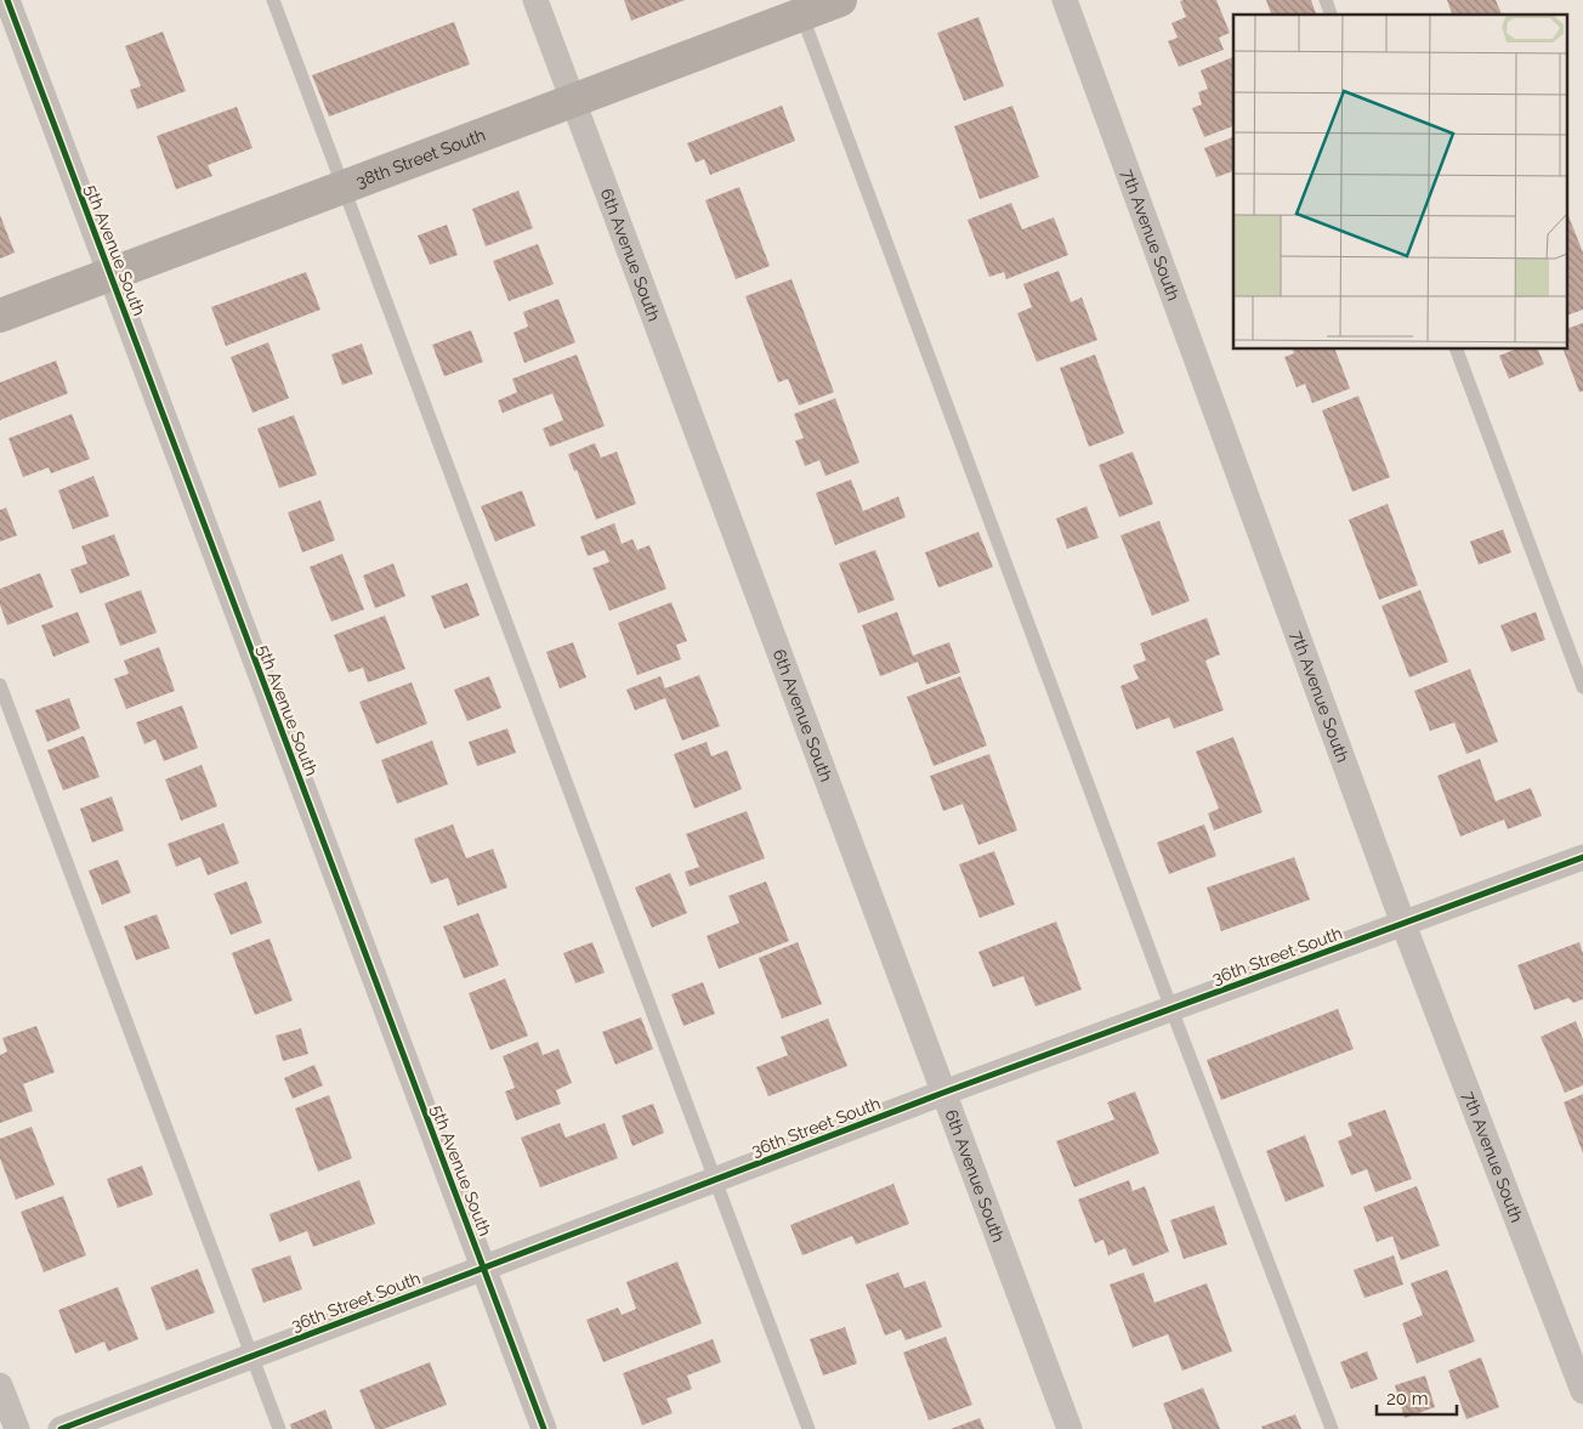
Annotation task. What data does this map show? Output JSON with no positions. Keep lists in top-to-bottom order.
{
  "streets": {
    "main road": ["38th Street South"],
    "street": [
      "7th Avenue South",
      "5th Avenue South",
      "6th Avenue South",
      "36th Street South"
    ]
  },
  "crossings": [
    ["38th Street South", "5th Avenue South"],
    ["38th Street South", "6th Avenue South"],
    ["7th Avenue South", "36th Street South"],
    ["5th Avenue South", "36th Street South"],
    ["6th Avenue South", "36th Street South"]
  ],
  "scale_bar": "20 m"
}
